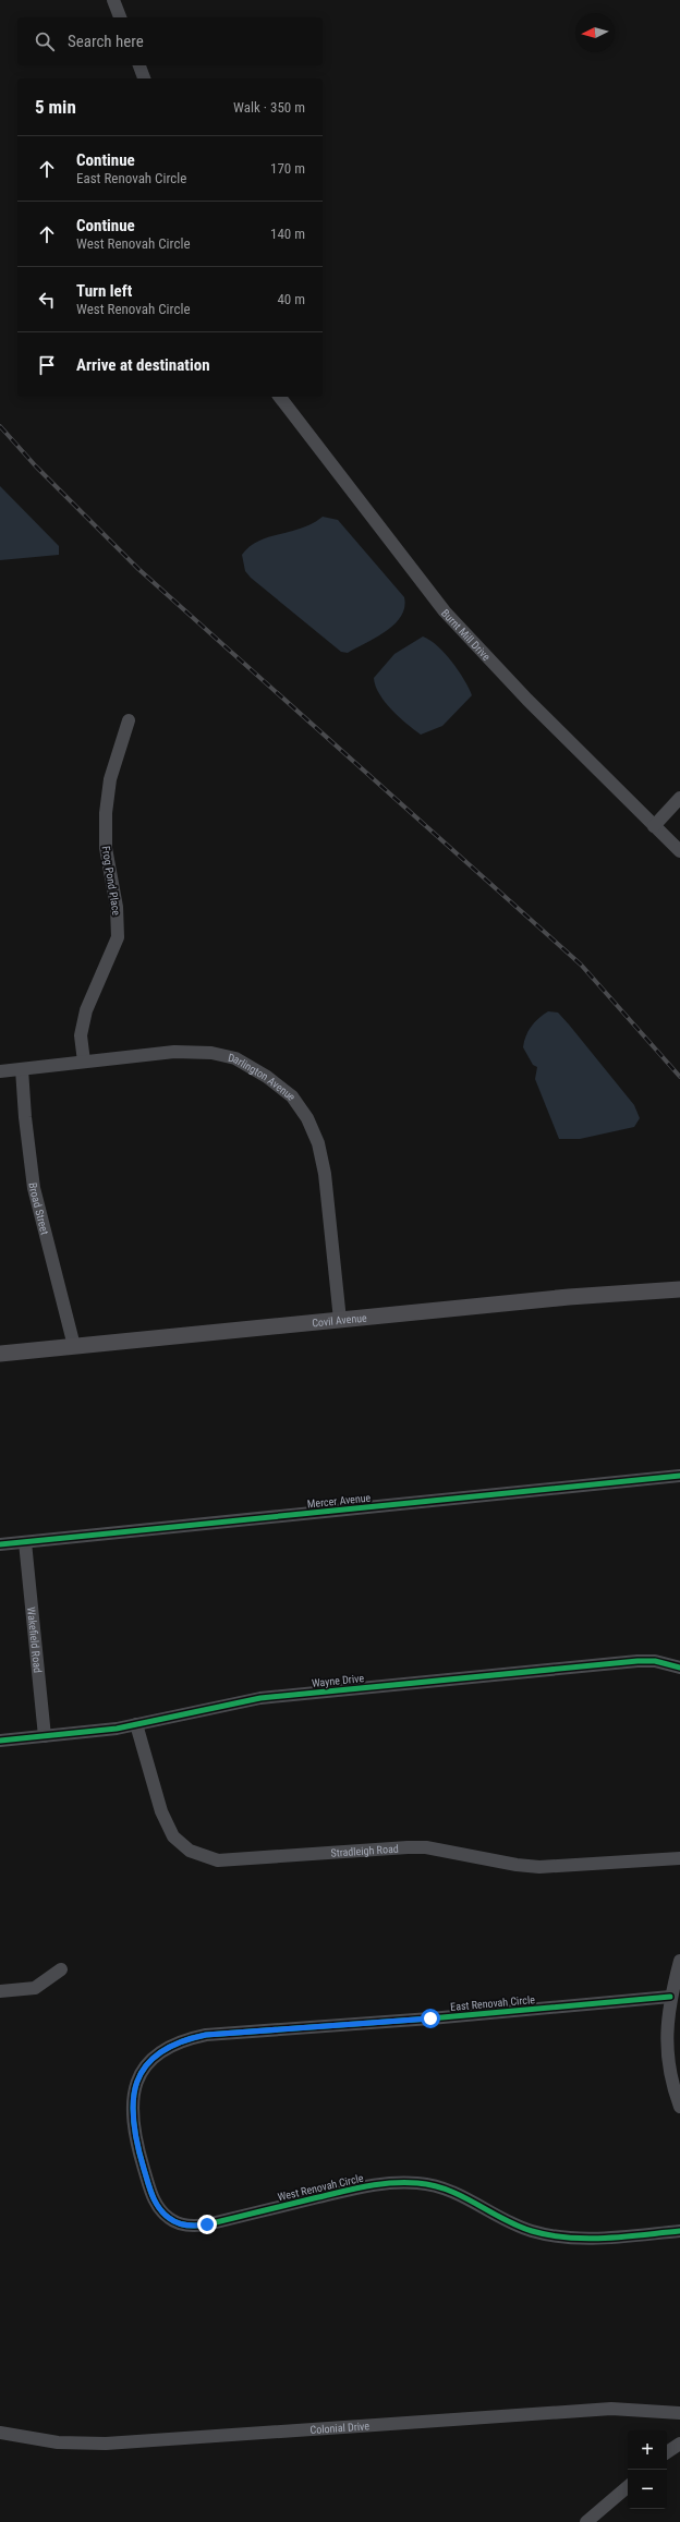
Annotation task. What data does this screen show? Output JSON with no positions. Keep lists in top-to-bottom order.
{
  "streets": {
    "main road": ["Covil Avenue"],
    "street": [
      "Burnt Mill Drive",
      "Frog Pond Place",
      "Darlington Avenue",
      "Broad Street",
      "Mercer Avenue",
      "Wakefield Road",
      "Wayne Drive",
      "Stradleigh Road",
      "East Renovah Circle",
      "West Renovah Circle",
      "Colonial Drive"
    ]
  },
  "crossings": [
    ["Frog Pond Place", "Darlington Avenue"],
    ["Darlington Avenue", "Broad Street"],
    ["Darlington Avenue", "Covil Avenue"],
    ["Broad Street", "Covil Avenue"],
    ["Mercer Avenue", "Wakefield Road"],
    ["Wakefield Road", "Wayne Drive"],
    ["Wayne Drive", "Stradleigh Road"],
    ["East Renovah Circle", "West Renovah Circle"]
  ],
  "north": "left",
  "page": {
    "search": "Search here",
    "heading": ["5 min", "Walk · 350 m"],
    "list": [
      ["Continue", "East Renovah Circle", "170 m"],
      ["Continue", "West Renovah Circle", "140 m"],
      ["Turn left", "West Renovah Circle", "40 m"],
      "Arrive at destination"
    ],
    "map_buttons": ["+", "−"]
  }
}
